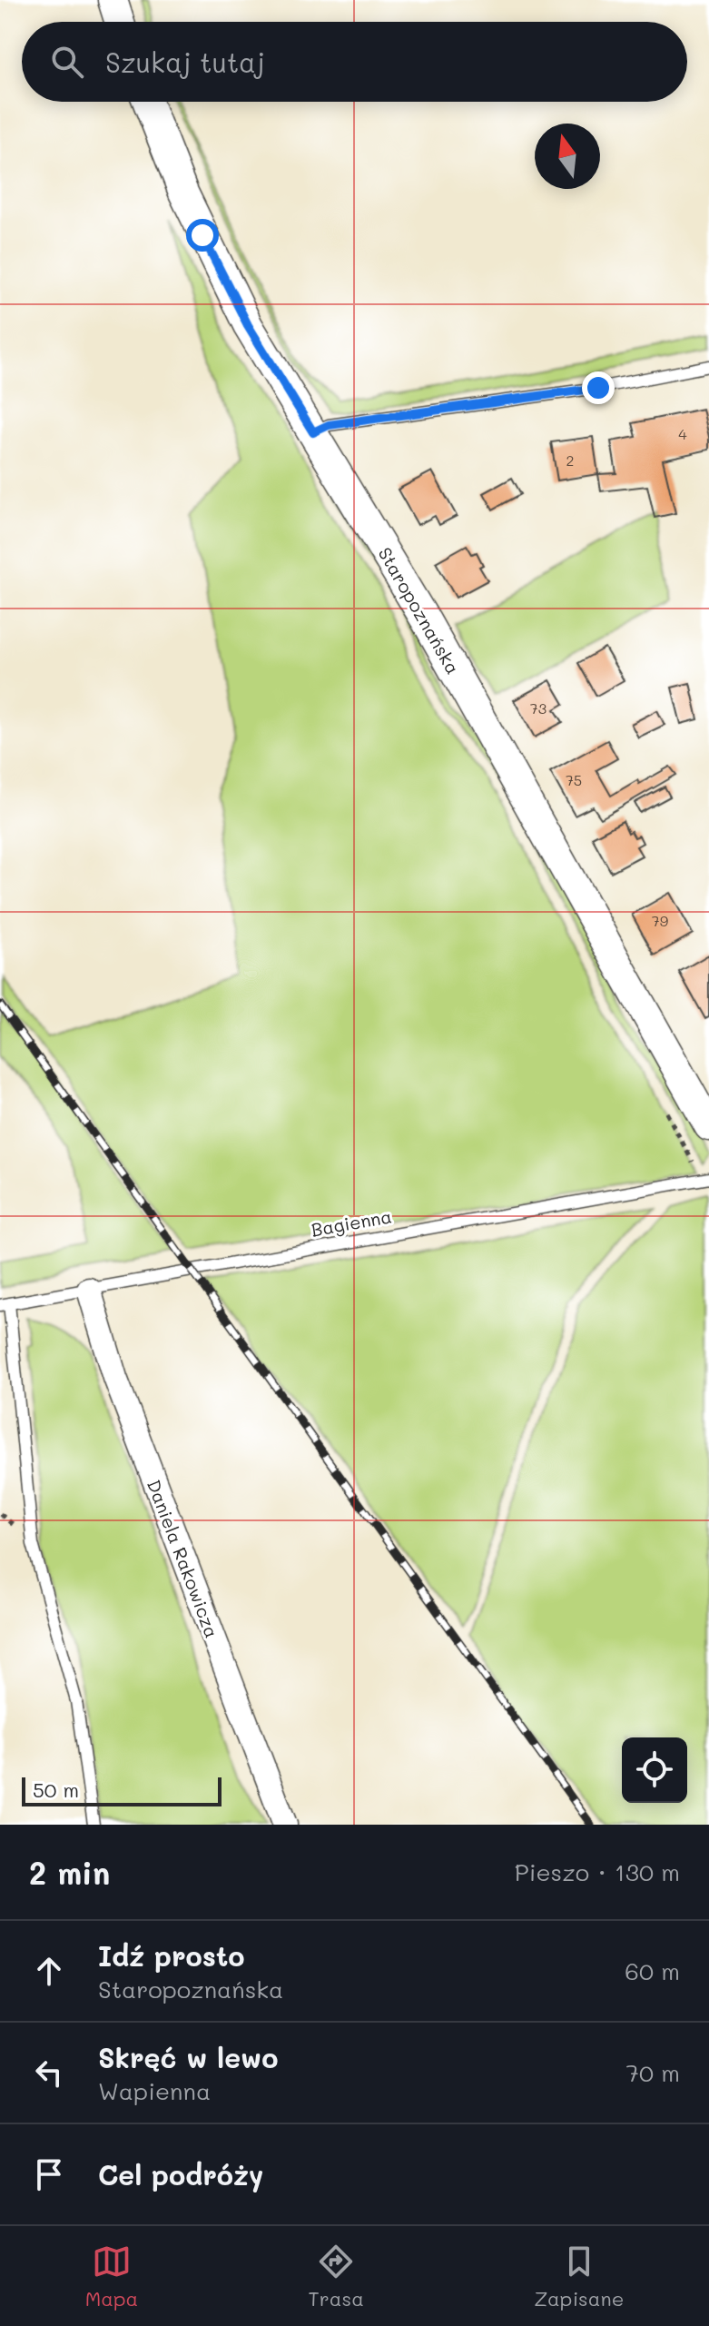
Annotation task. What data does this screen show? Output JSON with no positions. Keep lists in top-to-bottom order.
{
  "streets": {
    "street": ["Staropoznańska", "Daniela Rakowicza"],
    "lane": ["Bagienna"]
  },
  "crossings": [
    ["Bagienna", "Daniela Rakowicza"]
  ],
  "house_numbers": [
    "4",
    "2",
    "73",
    "75",
    "79"
  ],
  "scale_bar": "50 m",
  "north": "top",
  "page": {
    "search": "Szukaj tutaj",
    "scale": "50 m",
    "heading": ["2 min", "Pieszo · 130 m"],
    "list": [
      ["Idź prosto", "Staropoznańska", "60 m"],
      ["Skręć w lewo", "Wapienna", "70 m"],
      "Cel podróży"
    ],
    "nav": ["Mapa", "Trasa", "Zapisane"]
  }
}
